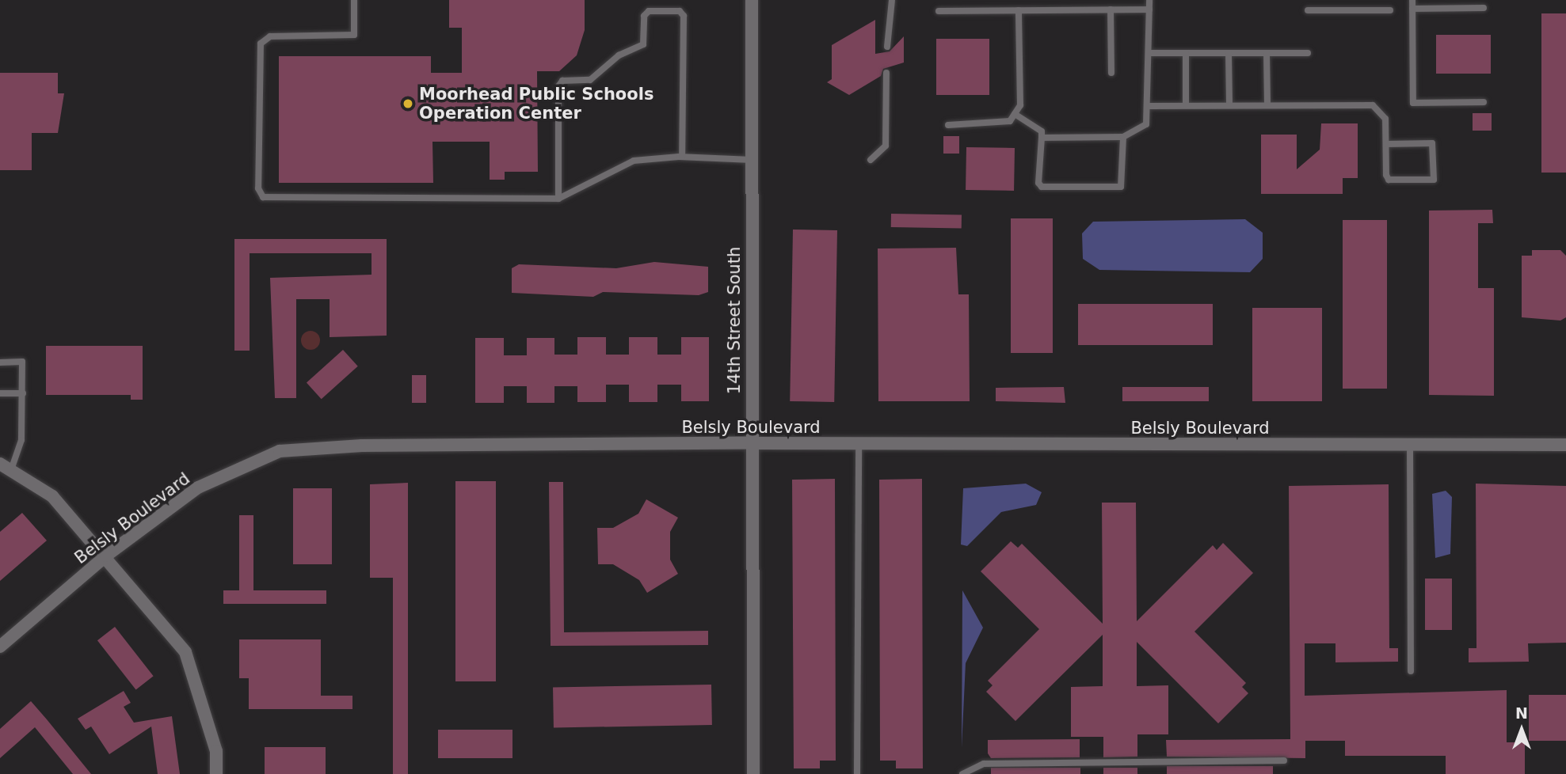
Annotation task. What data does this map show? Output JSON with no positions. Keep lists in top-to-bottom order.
{
  "streets": {
    "street": ["14th Street South", "Belsly Boulevard"]
  },
  "crossings": [
    ["14th Street South", "Belsly Boulevard"]
  ],
  "places": ["Moorhead Public Schools Operation Center"],
  "north": "top"
}
